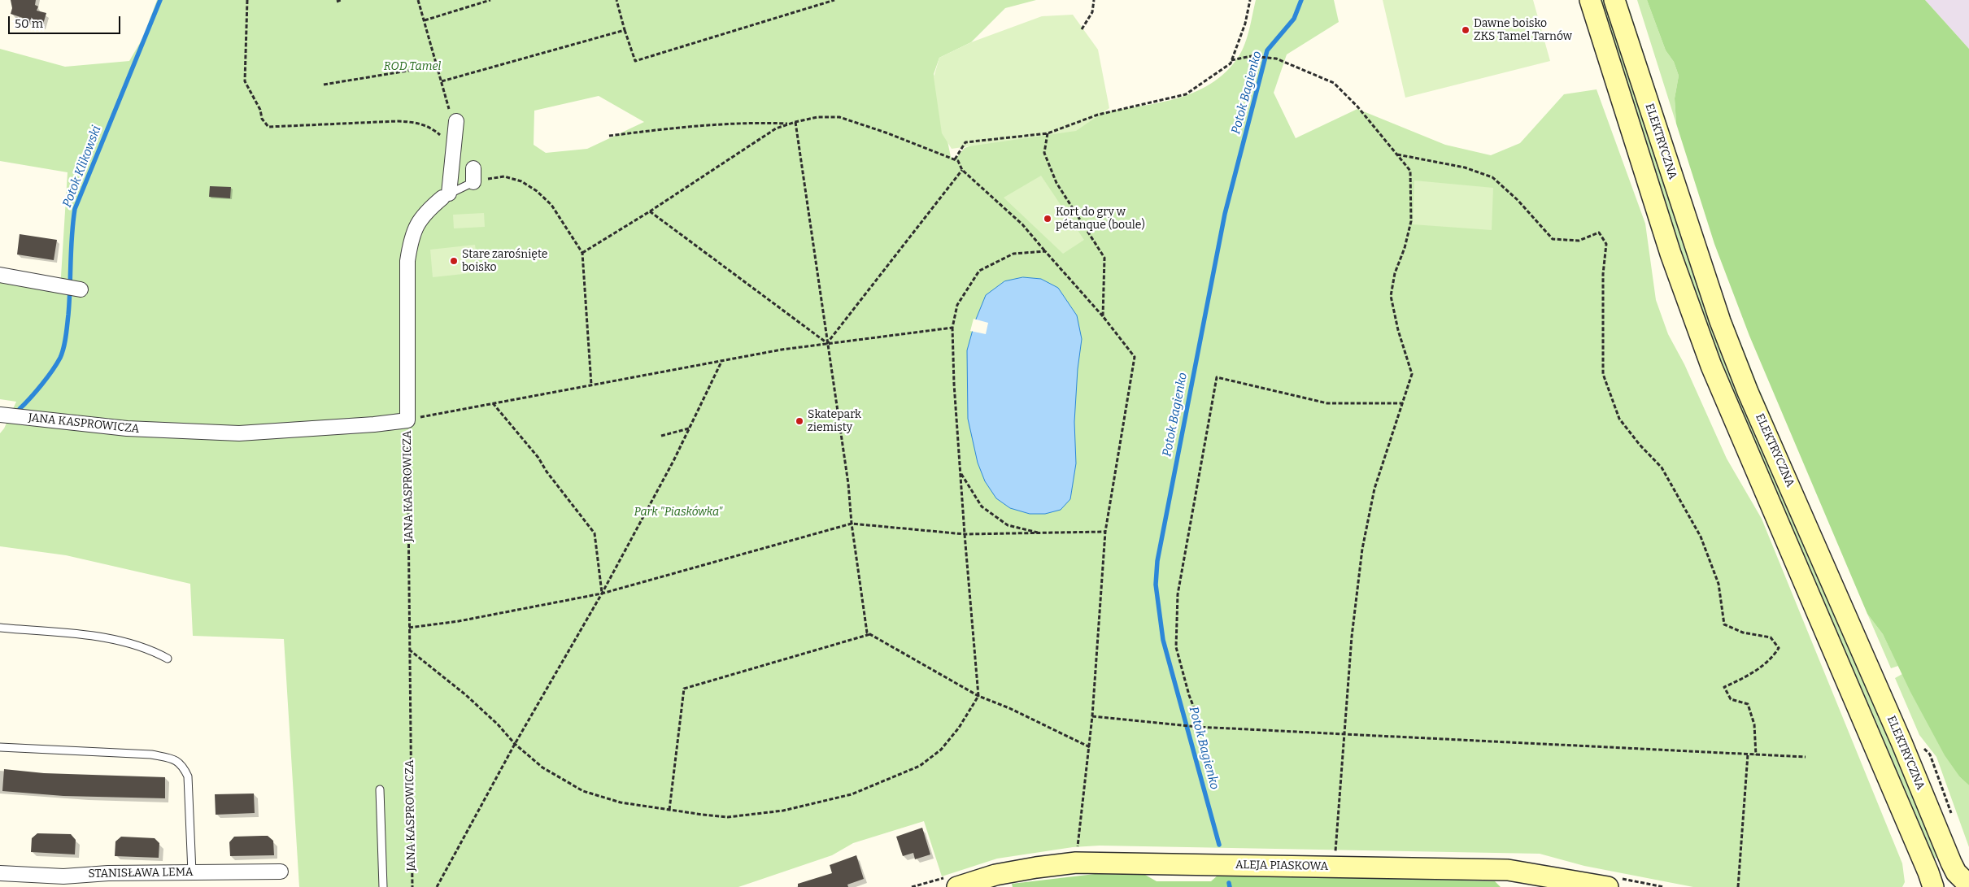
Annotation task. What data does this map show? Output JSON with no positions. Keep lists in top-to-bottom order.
{
  "streets": {
    "main road": ["ELEKTRYCZNA", "ALEJA PIASKOWA"],
    "street": ["JANA KASPROWICZA", "STANISŁAWA LEMA"]
  },
  "water": ["Potok Bagienko", "Potok Klikowski"],
  "parks": ["ROD Tamel", "Park \"Piaskówka\""],
  "places": [
    "Dawne boisko ZKS Tamel Tarnów",
    "Kort do gry w pétanque (boule)",
    "Stare zarośnięte boisko",
    "Skatepark ziemisty"
  ],
  "scale_bar": "50 m"
}
